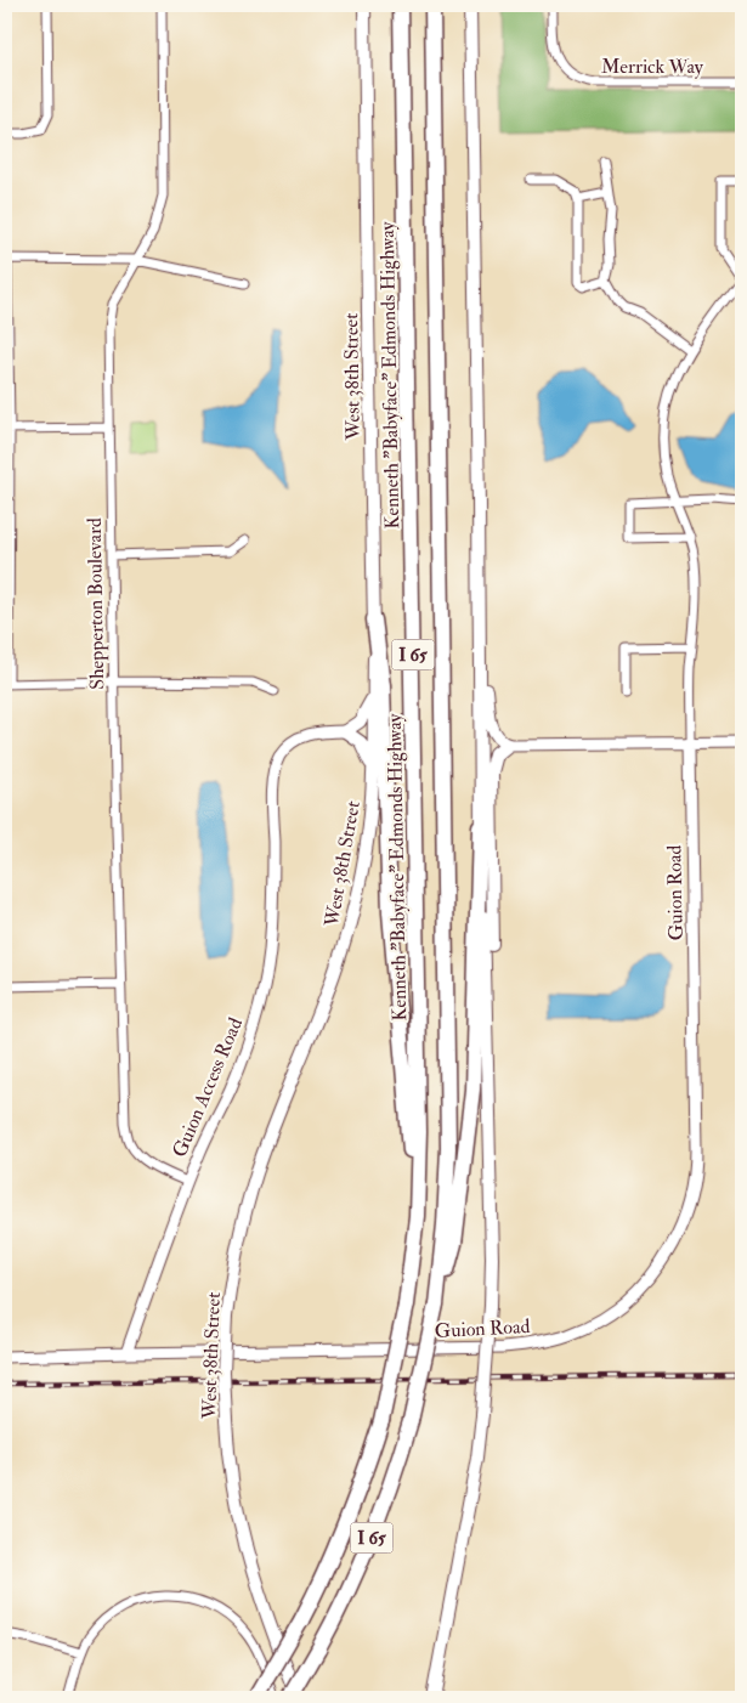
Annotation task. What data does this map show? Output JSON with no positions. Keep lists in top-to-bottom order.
{
  "streets": {
    "highway": ["Kenneth \"Babyface\" Edmonds Highway", "I 65"],
    "main road": ["West 38th Street"],
    "street": [
      "Merrick Way",
      "Shepperton Boulevard",
      "Guion Road",
      "Guion Access Road"
    ]
  },
  "crossings": [
    ["Shepperton Boulevard", "Guion Access Road"],
    ["Guion Road", "Guion Access Road"]
  ]
}
